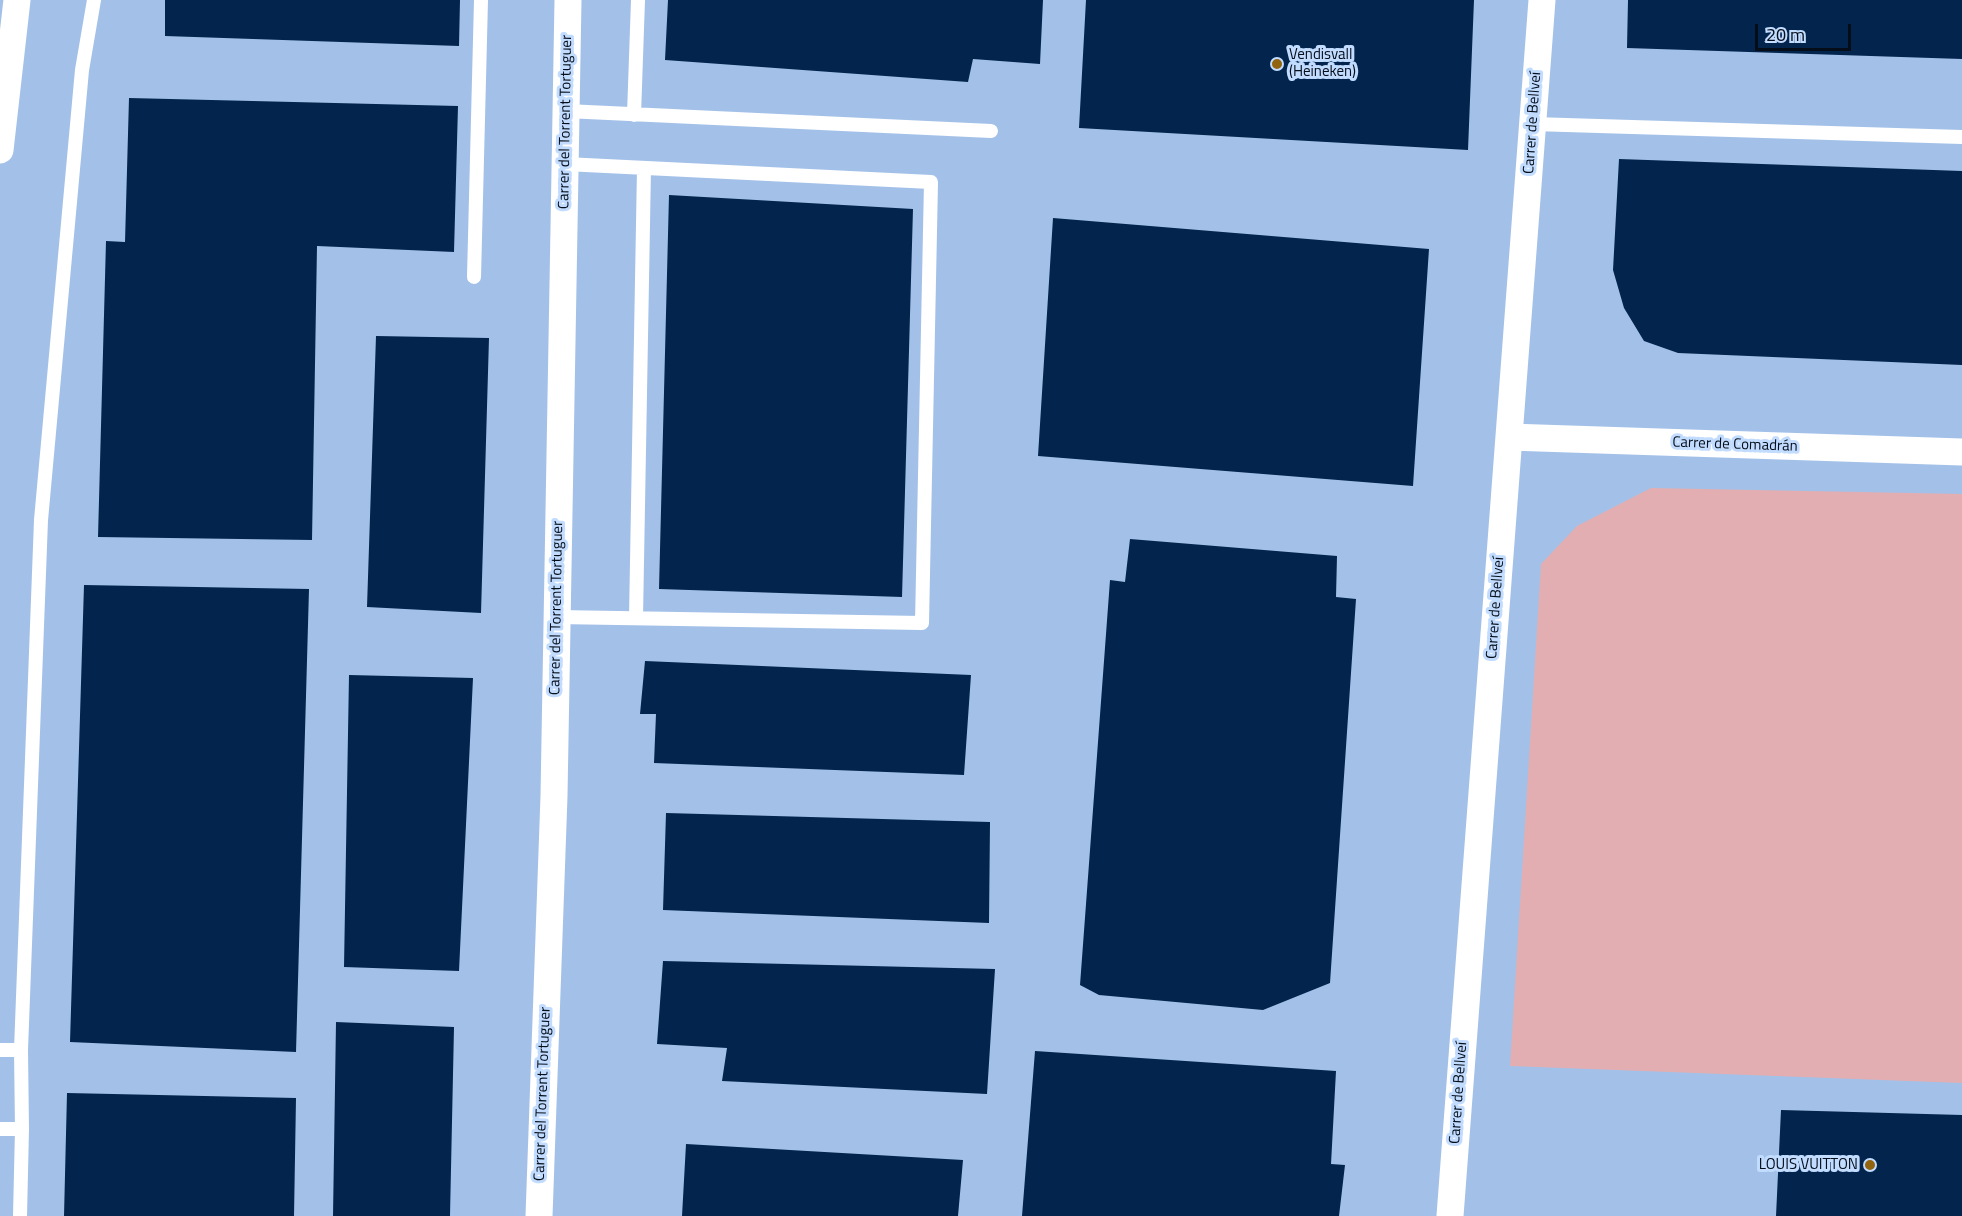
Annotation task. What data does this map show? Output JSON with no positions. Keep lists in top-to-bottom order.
{
  "streets": {
    "street": ["Carrer del Torrent Tortuguer", "Carrer de Bellveí", "Carrer de Comadrán"]
  },
  "crossings": [
    ["Carrer de Bellveí", "Carrer de Comadrán"]
  ],
  "places": ["Vendisvall (Heineken)", "LOUIS VUITTON"],
  "scale_bar": "20 m"
}
